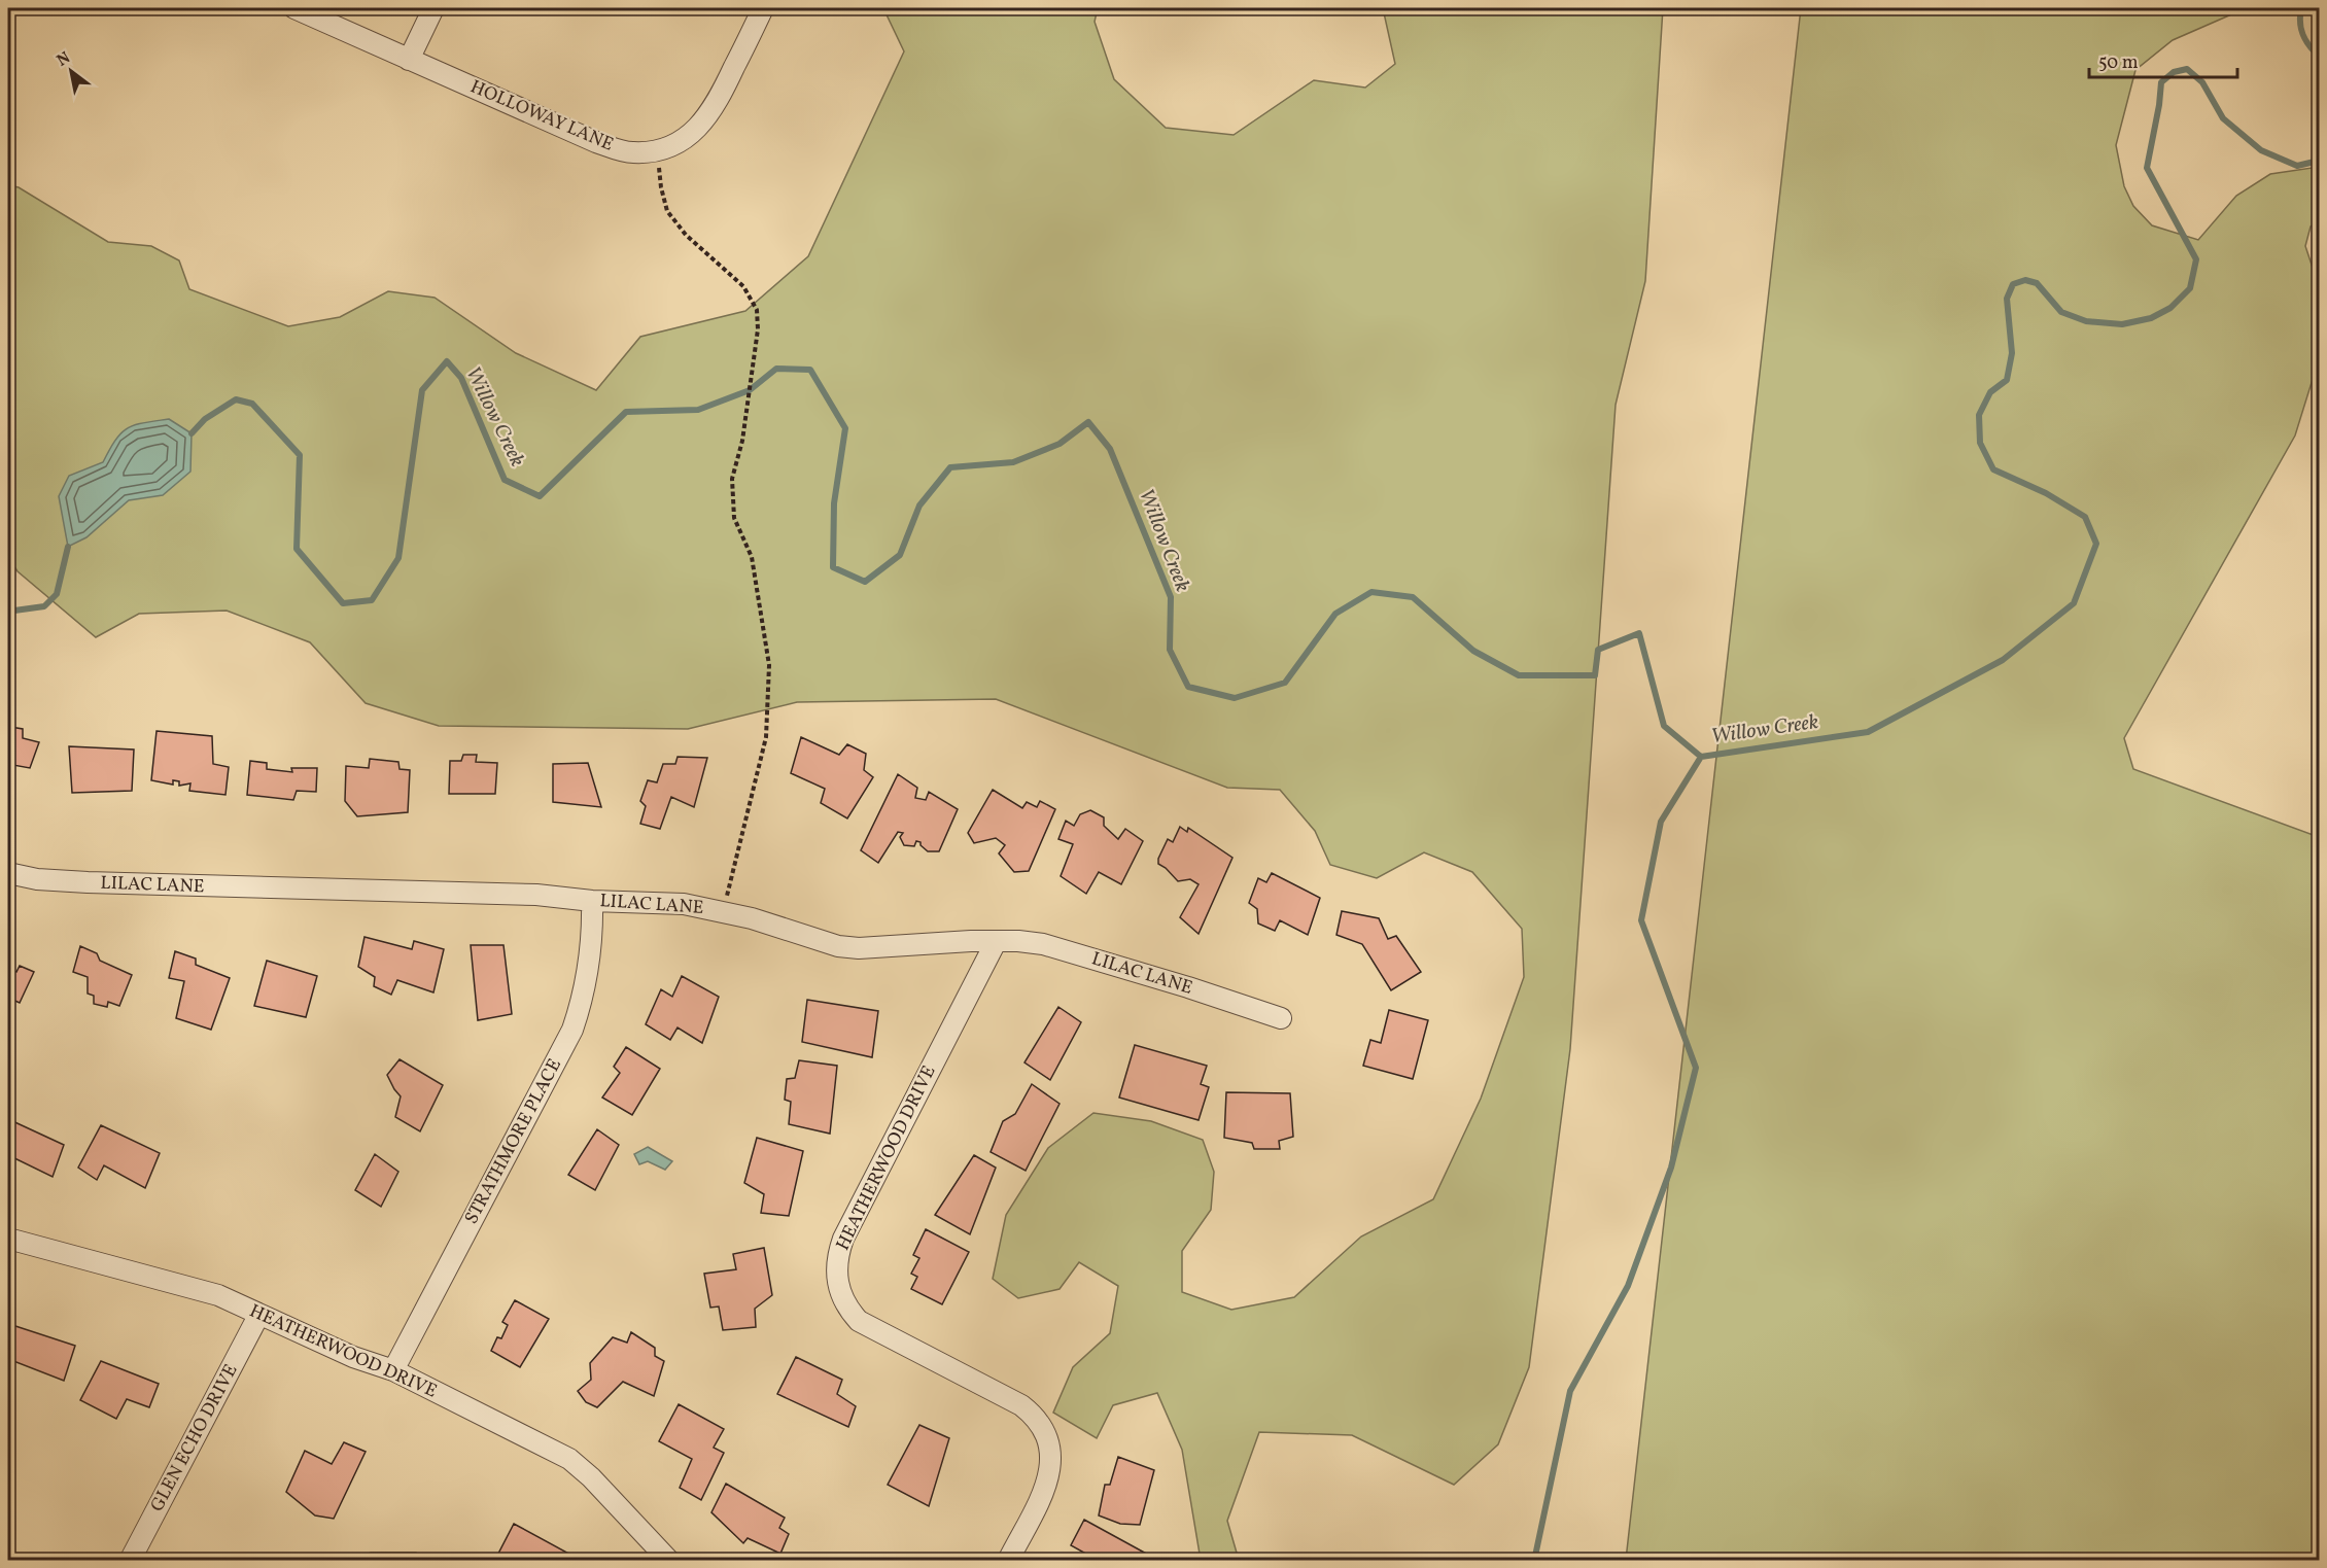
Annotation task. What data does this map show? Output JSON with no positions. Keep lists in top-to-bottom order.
{
  "streets": {
    "street": [
      "HOLLOWAY LANE",
      "LILAC LANE",
      "STRATHMORE PLACE",
      "HEATHERWOOD DRIVE",
      "GLEN ECHO DRIVE"
    ]
  },
  "crossings": [
    ["LILAC LANE", "STRATHMORE PLACE"],
    ["LILAC LANE", "HEATHERWOOD DRIVE"],
    ["STRATHMORE PLACE", "HEATHERWOOD DRIVE"],
    ["HEATHERWOOD DRIVE", "GLEN ECHO DRIVE"]
  ],
  "water": ["Willow Creek"],
  "scale_bar": "50 m",
  "north": "top left"
}
